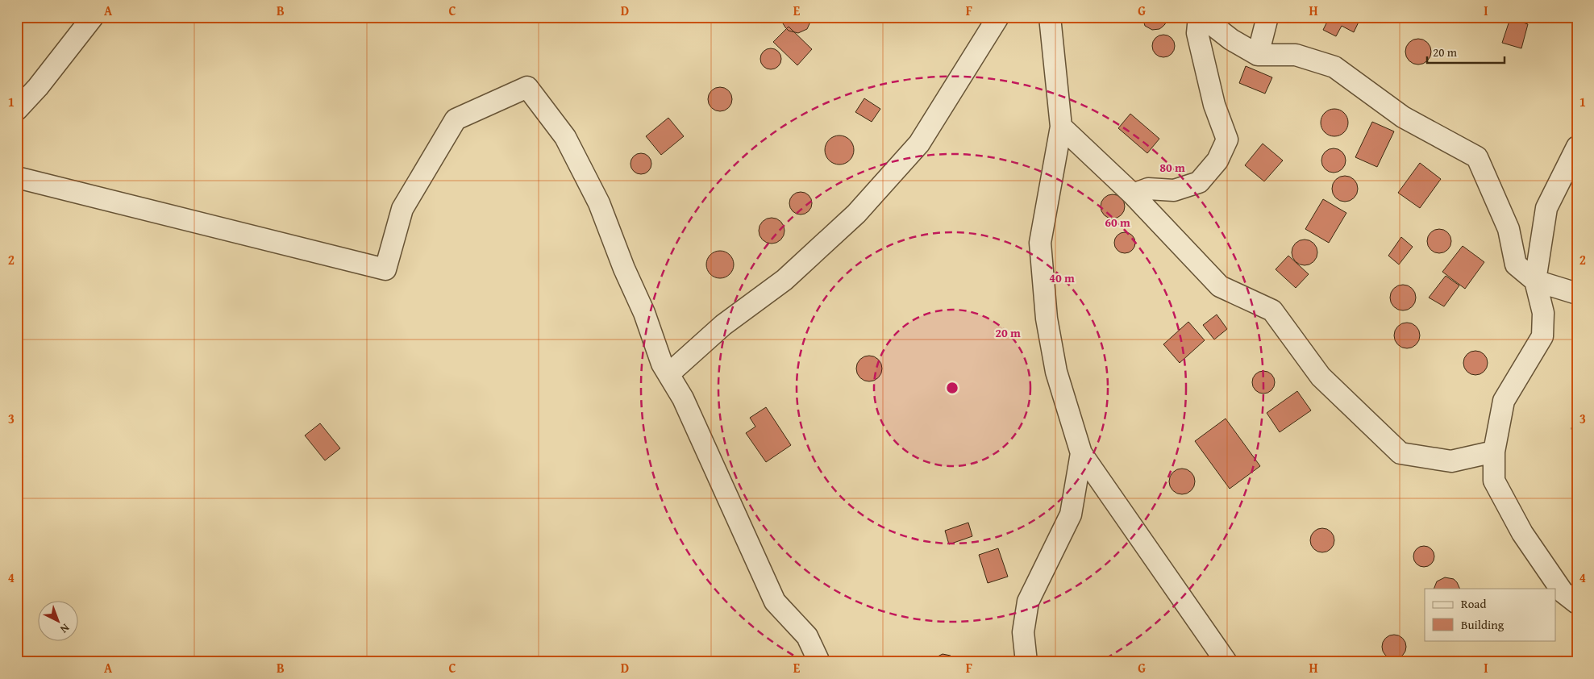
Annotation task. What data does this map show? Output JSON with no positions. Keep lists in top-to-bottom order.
{
  "legend": ["Road", "Building"],
  "scale_bar": "20 m",
  "north": "bottom right",
  "grid": {
    "columns": [
      "A",
      "B",
      "C",
      "D",
      "E",
      "F",
      "G",
      "H",
      "I"
    ],
    "rows": [
      "1",
      "2",
      "3",
      "4"
    ]
  },
  "rings": [
    "80 m",
    "60 m",
    "40 m",
    "20 m"
  ]
}
